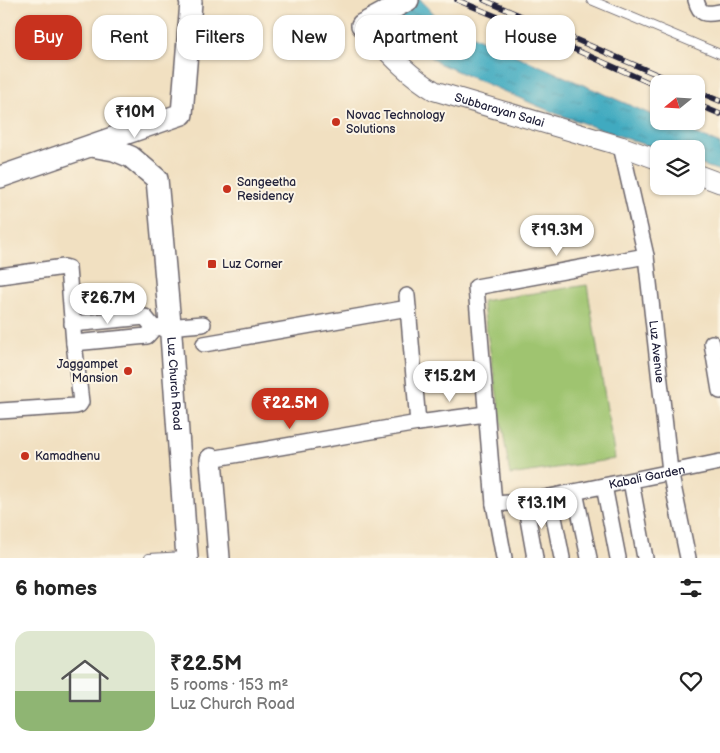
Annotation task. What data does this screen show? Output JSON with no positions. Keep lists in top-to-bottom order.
{
  "streets": {
    "main road": ["Luz Church Road"],
    "street": ["Subbarayan Salai", "Luz Avenue", "Kabali Garden"]
  },
  "crossings": [
    ["Subbarayan Salai", "Luz Avenue"],
    ["Luz Avenue", "Kabali Garden"]
  ],
  "places": {
    "other": [
      "Novac Technology Solutions",
      "Sangeetha Residency",
      "Jaggampet Mansion",
      "Kamadhenu"
    ],
    "transit": ["Luz Corner"]
  },
  "north": "left",
  "page": {
    "chip": [
      "Buy",
      "Rent",
      "Filters",
      "New",
      "Apartment",
      "House"
    ],
    "price": [
      "₹10M",
      "₹19.3M",
      "₹26.7M",
      "₹15.2M",
      "₹22.5M",
      "₹13.1M"
    ],
    "heading": "6 homes",
    "list": [
      {
        "name": "₹22.5M",
        "note": "5 rooms · 153 m² · Luz Church Road"
      }
    ]
  }
}
